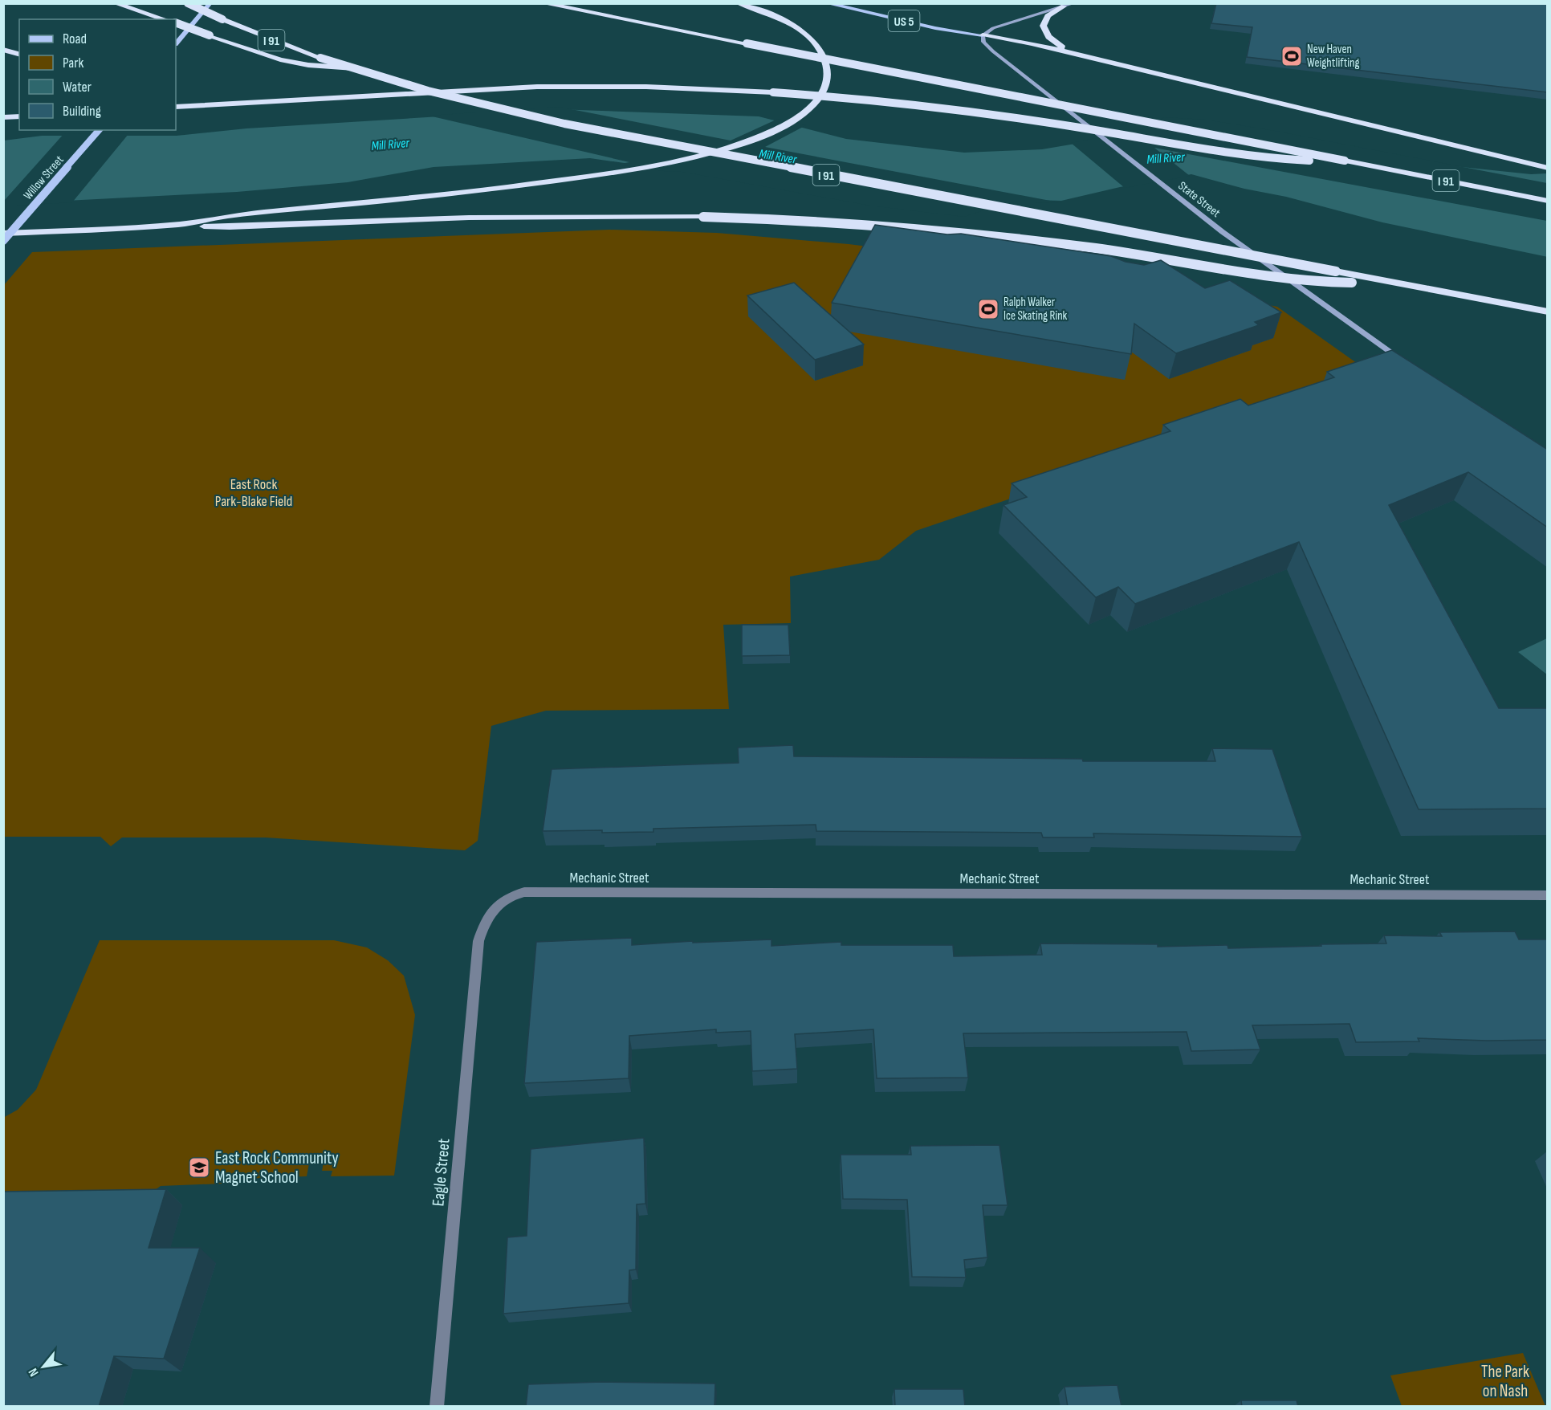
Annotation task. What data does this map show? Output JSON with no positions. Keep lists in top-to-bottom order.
{
  "streets": {
    "highway": ["I 91"],
    "main road": ["US 5", "Willow Street", "State Street"],
    "street": ["Mechanic Street", "Eagle Street"]
  },
  "crossings": [
    ["US 5", "State Street"],
    ["Mechanic Street", "Eagle Street"]
  ],
  "water": ["Mill River"],
  "parks": ["East Rock Park-Blake Field", "The Park on Nash"],
  "places": {
    "sports": ["New Haven Weightlifting", "Ralph Walker Ice Skating Rink"],
    "school or university": ["East Rock Community Magnet School"]
  },
  "legend": [
    "Road",
    "Park",
    "Water",
    "Building"
  ],
  "north": "bottom left"
}
